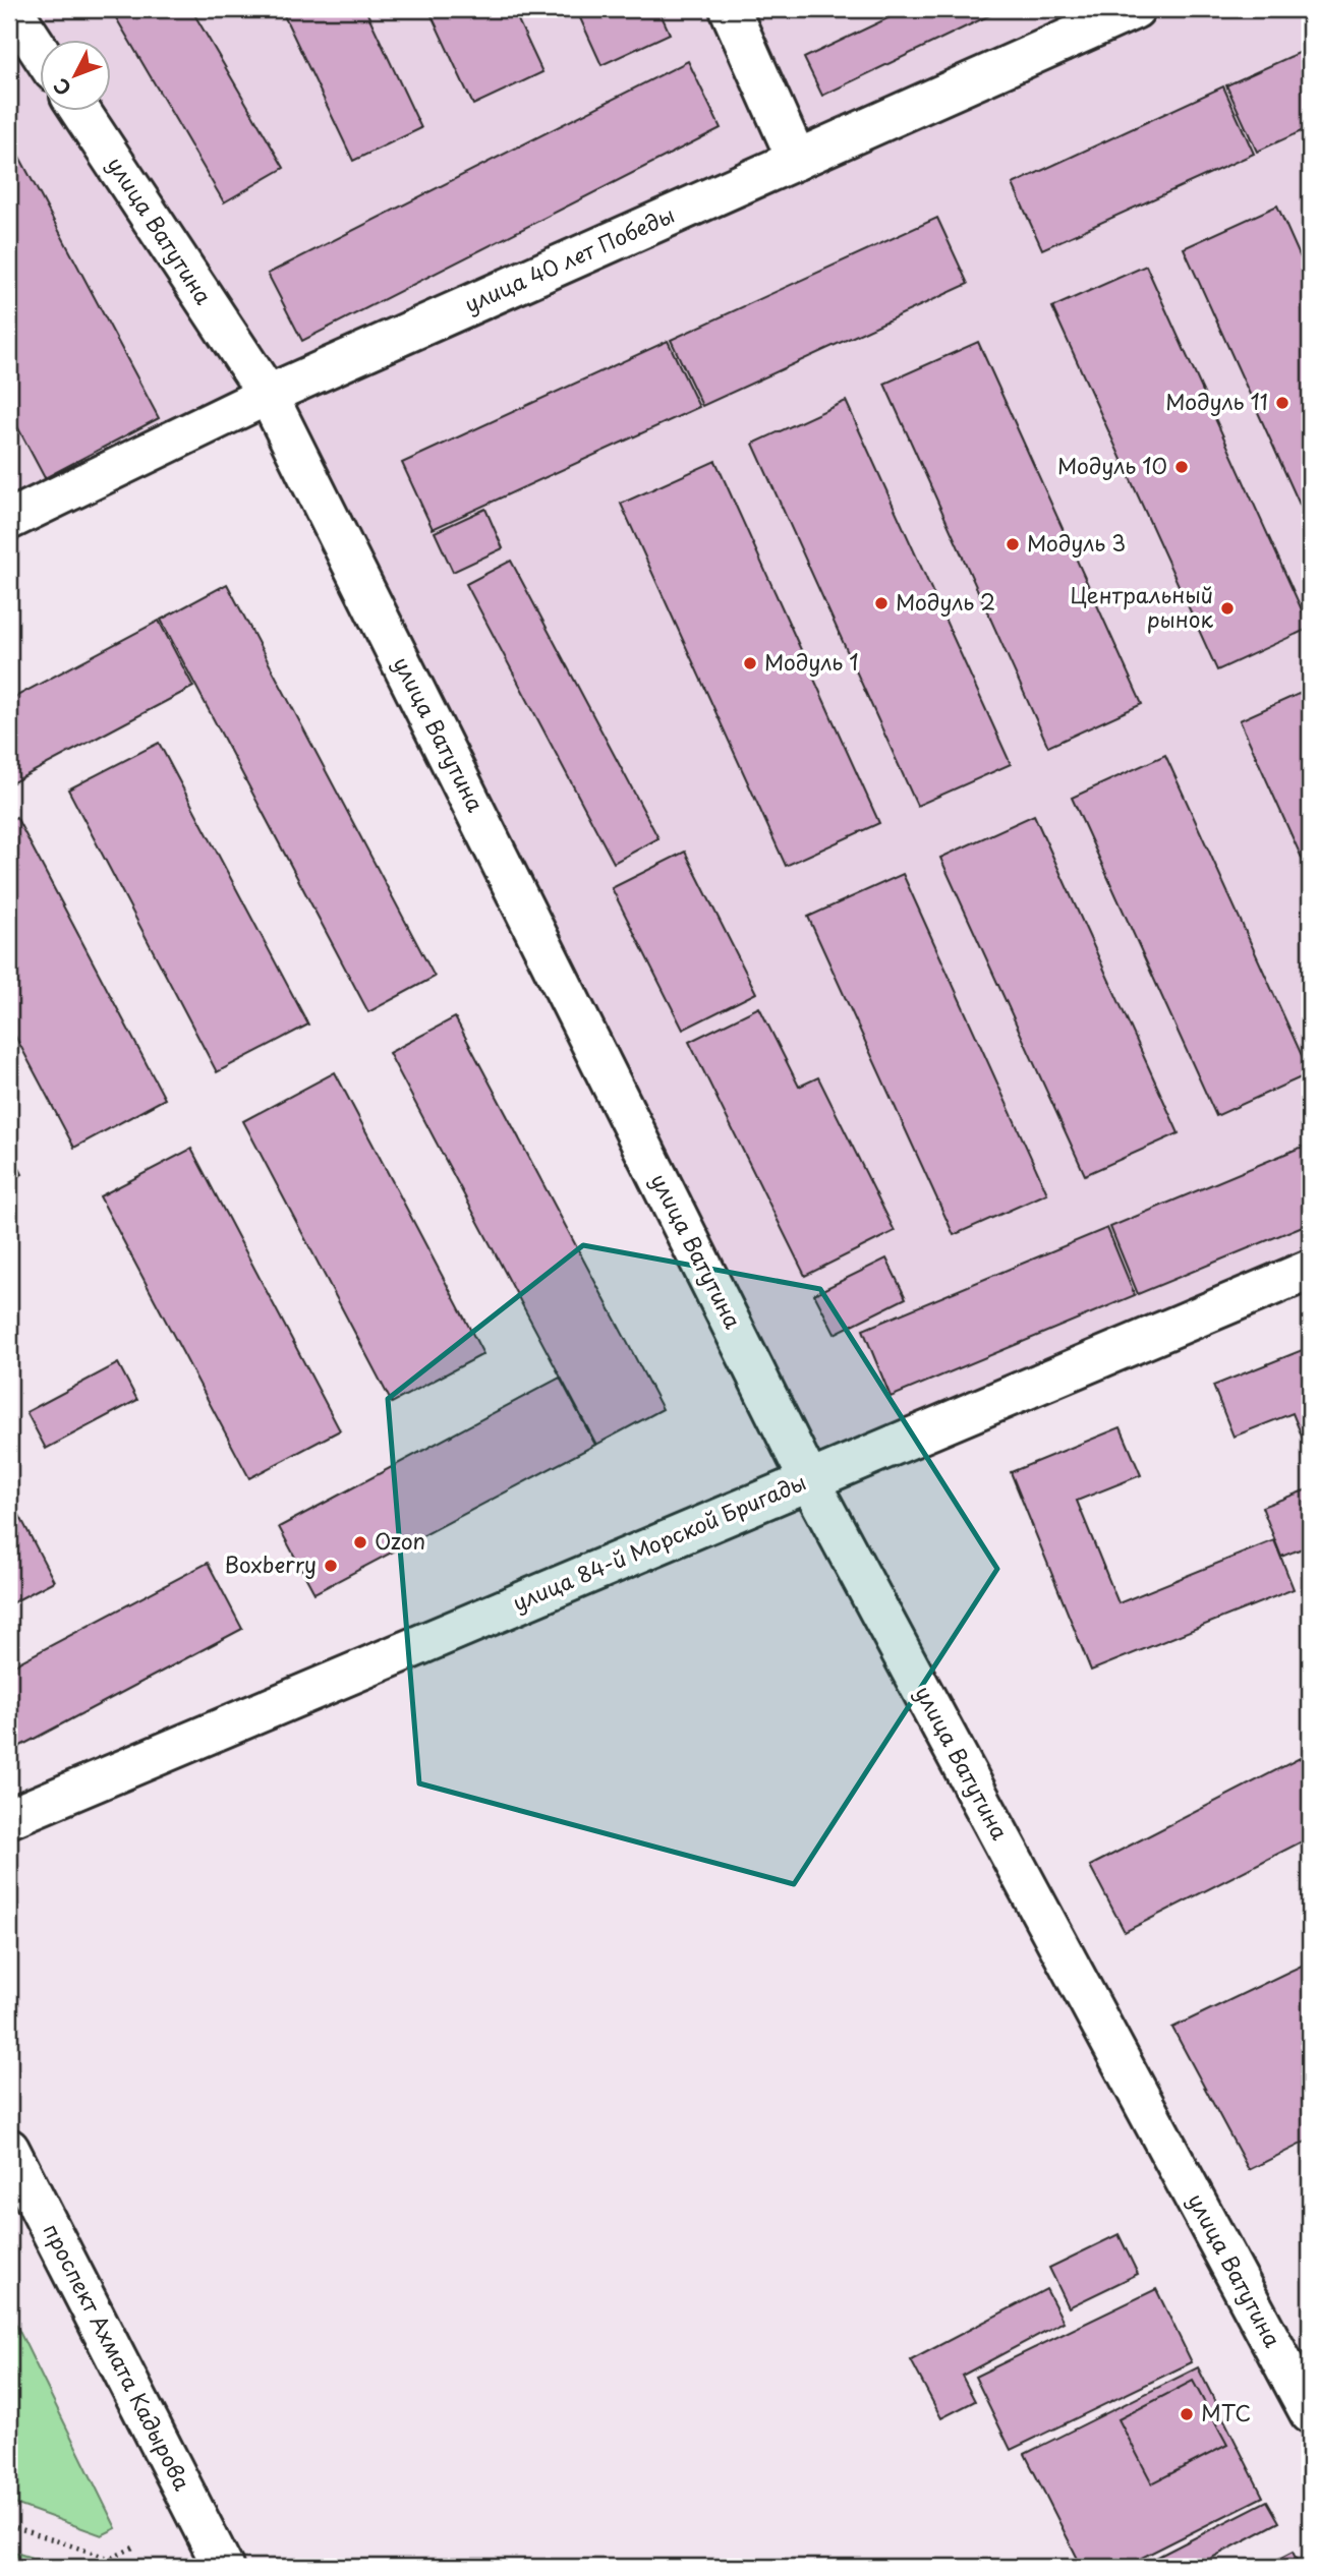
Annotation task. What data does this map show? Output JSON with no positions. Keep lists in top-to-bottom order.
{
  "streets": {
    "street": [
      "улица Ватутина",
      "улица 40 лет Победы",
      "улица 84-й Морской Бригады",
      "проспект Ахмата Кадырова"
    ]
  },
  "crossings": [
    ["улица Ватутина", "улица 40 лет Победы"],
    ["улица Ватутина", "улица 84-й Морской Бригады"]
  ],
  "places": [
    "Модуль 11",
    "Модуль 10",
    "Модуль 3",
    "Модуль 2",
    "Центральный рынок",
    "Модуль 1",
    "Ozon",
    "Boxberry",
    "МТС"
  ],
  "north": "bottom left"
}
